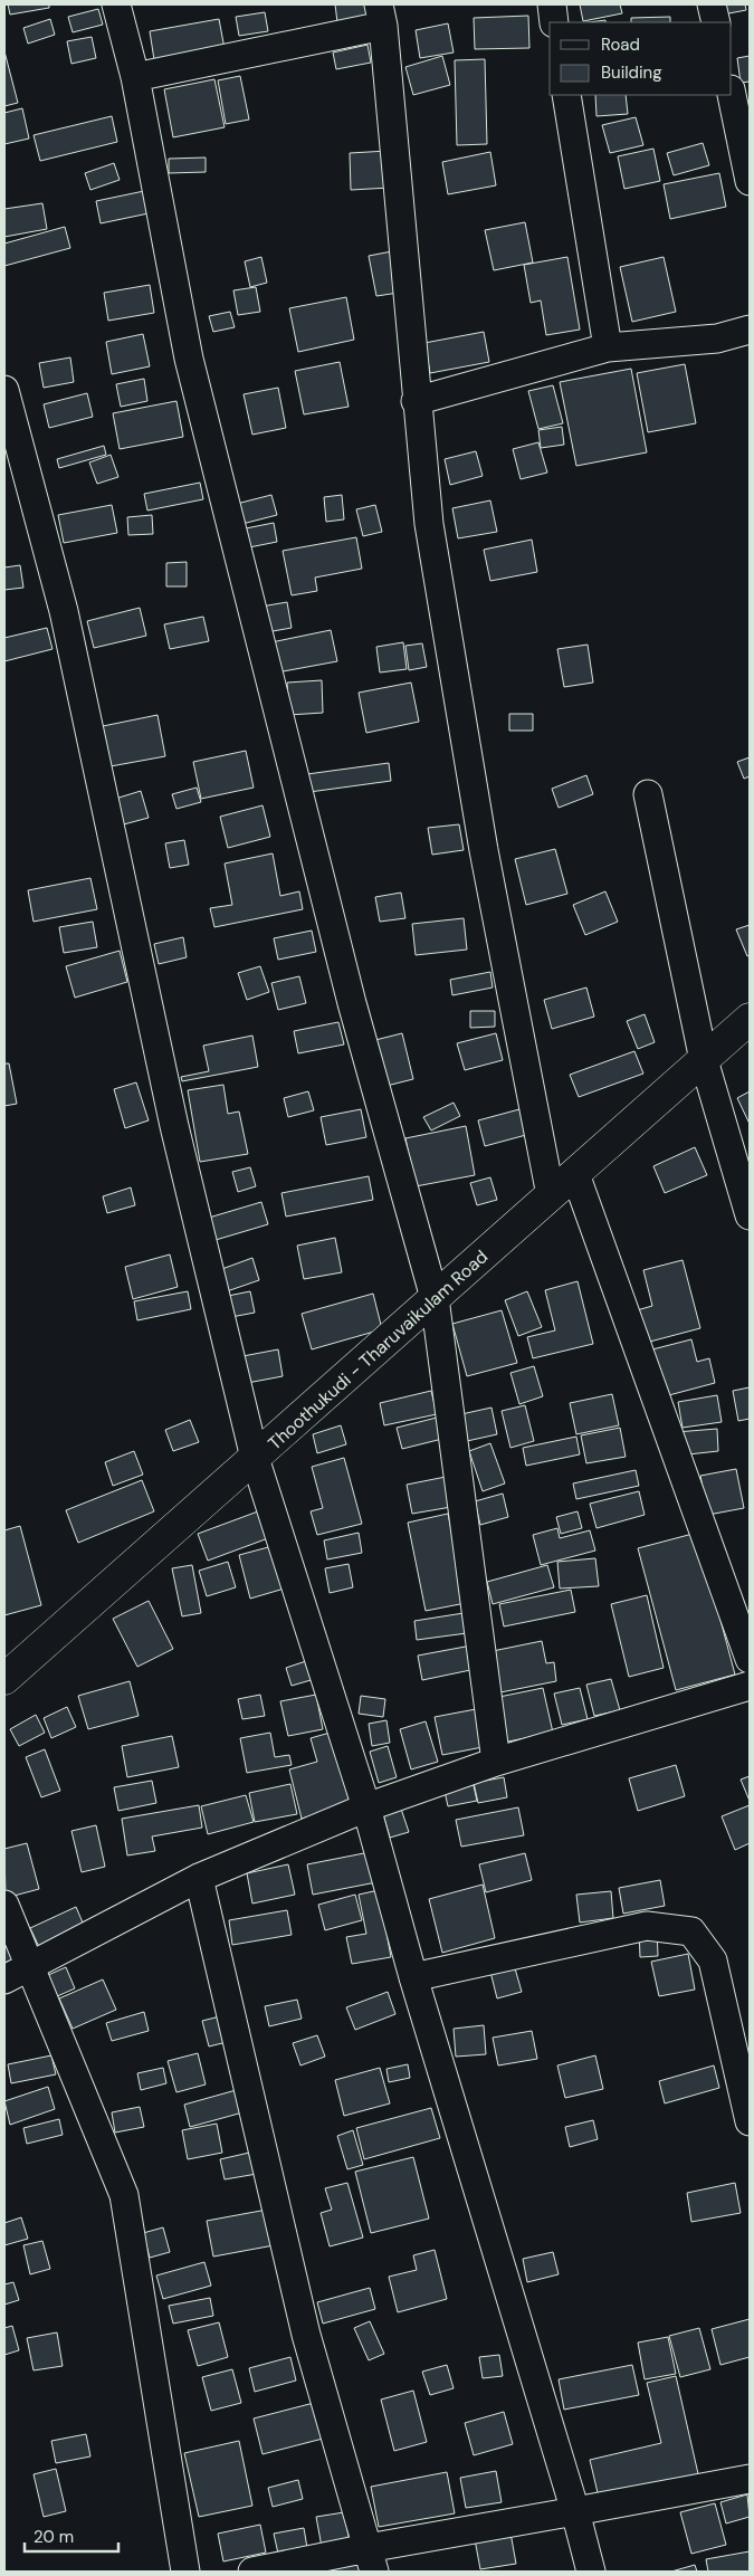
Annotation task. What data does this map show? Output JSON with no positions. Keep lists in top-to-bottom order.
{
  "streets": {
    "main road": ["Thoothukudi - Tharuvaikulam Road"]
  },
  "legend": ["Road", "Building"],
  "scale_bar": "20 m"
}
